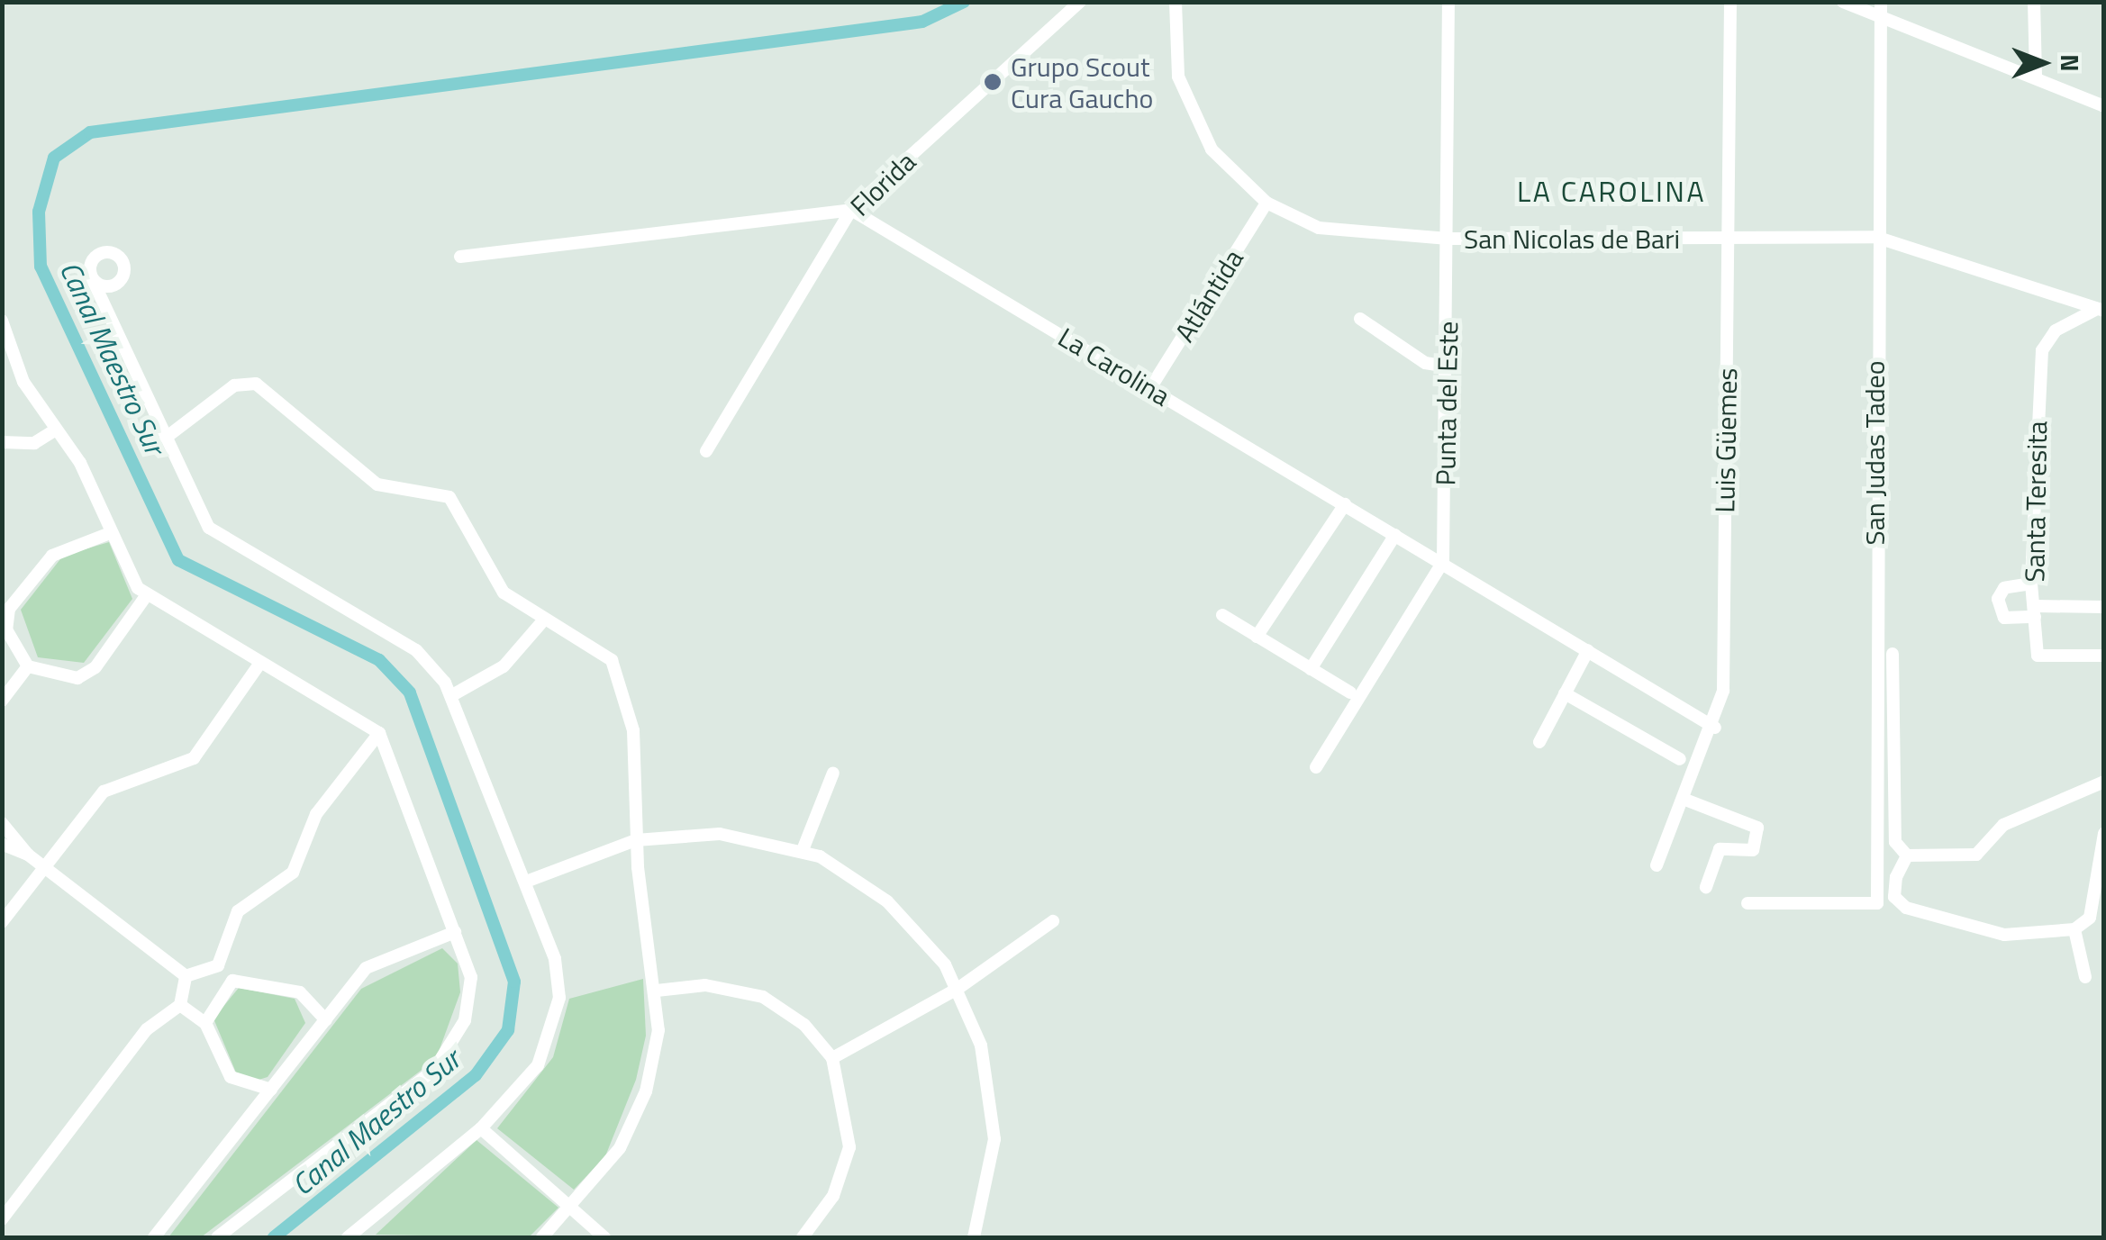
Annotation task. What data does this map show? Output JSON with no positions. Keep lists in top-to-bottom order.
{
  "streets": {
    "street": [
      "Florida",
      "San Nicolas de Bari",
      "Atlántida",
      "La Carolina",
      "Punta del Este",
      "Luis Güemes",
      "San Judas Tadeo",
      "Santa Teresita"
    ]
  },
  "crossings": [
    ["Florida", "La Carolina"],
    ["San Nicolas de Bari", "Atlántida"],
    ["San Nicolas de Bari", "Punta del Este"],
    ["San Nicolas de Bari", "Luis Güemes"],
    ["San Nicolas de Bari", "San Judas Tadeo"],
    ["San Nicolas de Bari", "Santa Teresita"],
    ["Atlántida", "La Carolina"],
    ["La Carolina", "Punta del Este"],
    ["La Carolina", "Luis Güemes"]
  ],
  "districts": ["LA CAROLINA"],
  "water": ["Canal Maestro Sur"],
  "places": ["Grupo Scout Cura Gaucho"],
  "north": "right"
}
